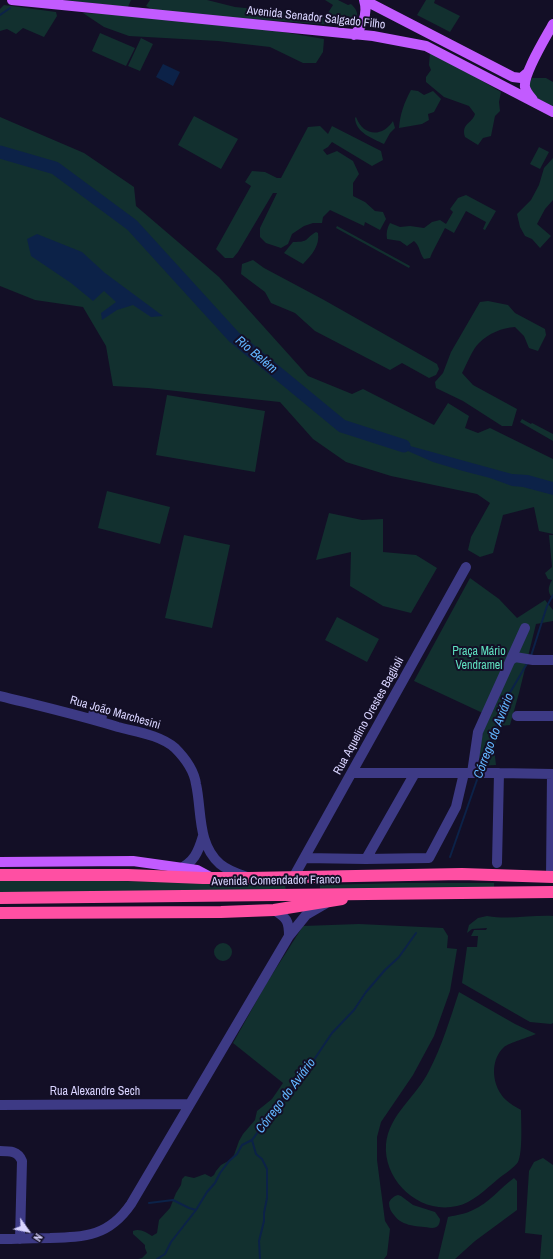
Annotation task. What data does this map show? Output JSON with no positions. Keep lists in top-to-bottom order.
{
  "streets": {
    "highway": ["Avenida Comendador Franco"],
    "main road": ["Avenida Senador Salgado Filho"],
    "street": ["Rua João Marchesini", "Rua Aquelino Orestes Baglioli", "Rua Alexandre Sech"]
  },
  "crossings": [
    ["Rua João Marchesini", "Avenida Comendador Franco"],
    ["Rua Aquelino Orestes Baglioli", "Avenida Comendador Franco"]
  ],
  "water": ["Rio Belém", "Córrego do Aviário"],
  "parks": ["Praça Mário Vendramel"],
  "north": "bottom right"
}
